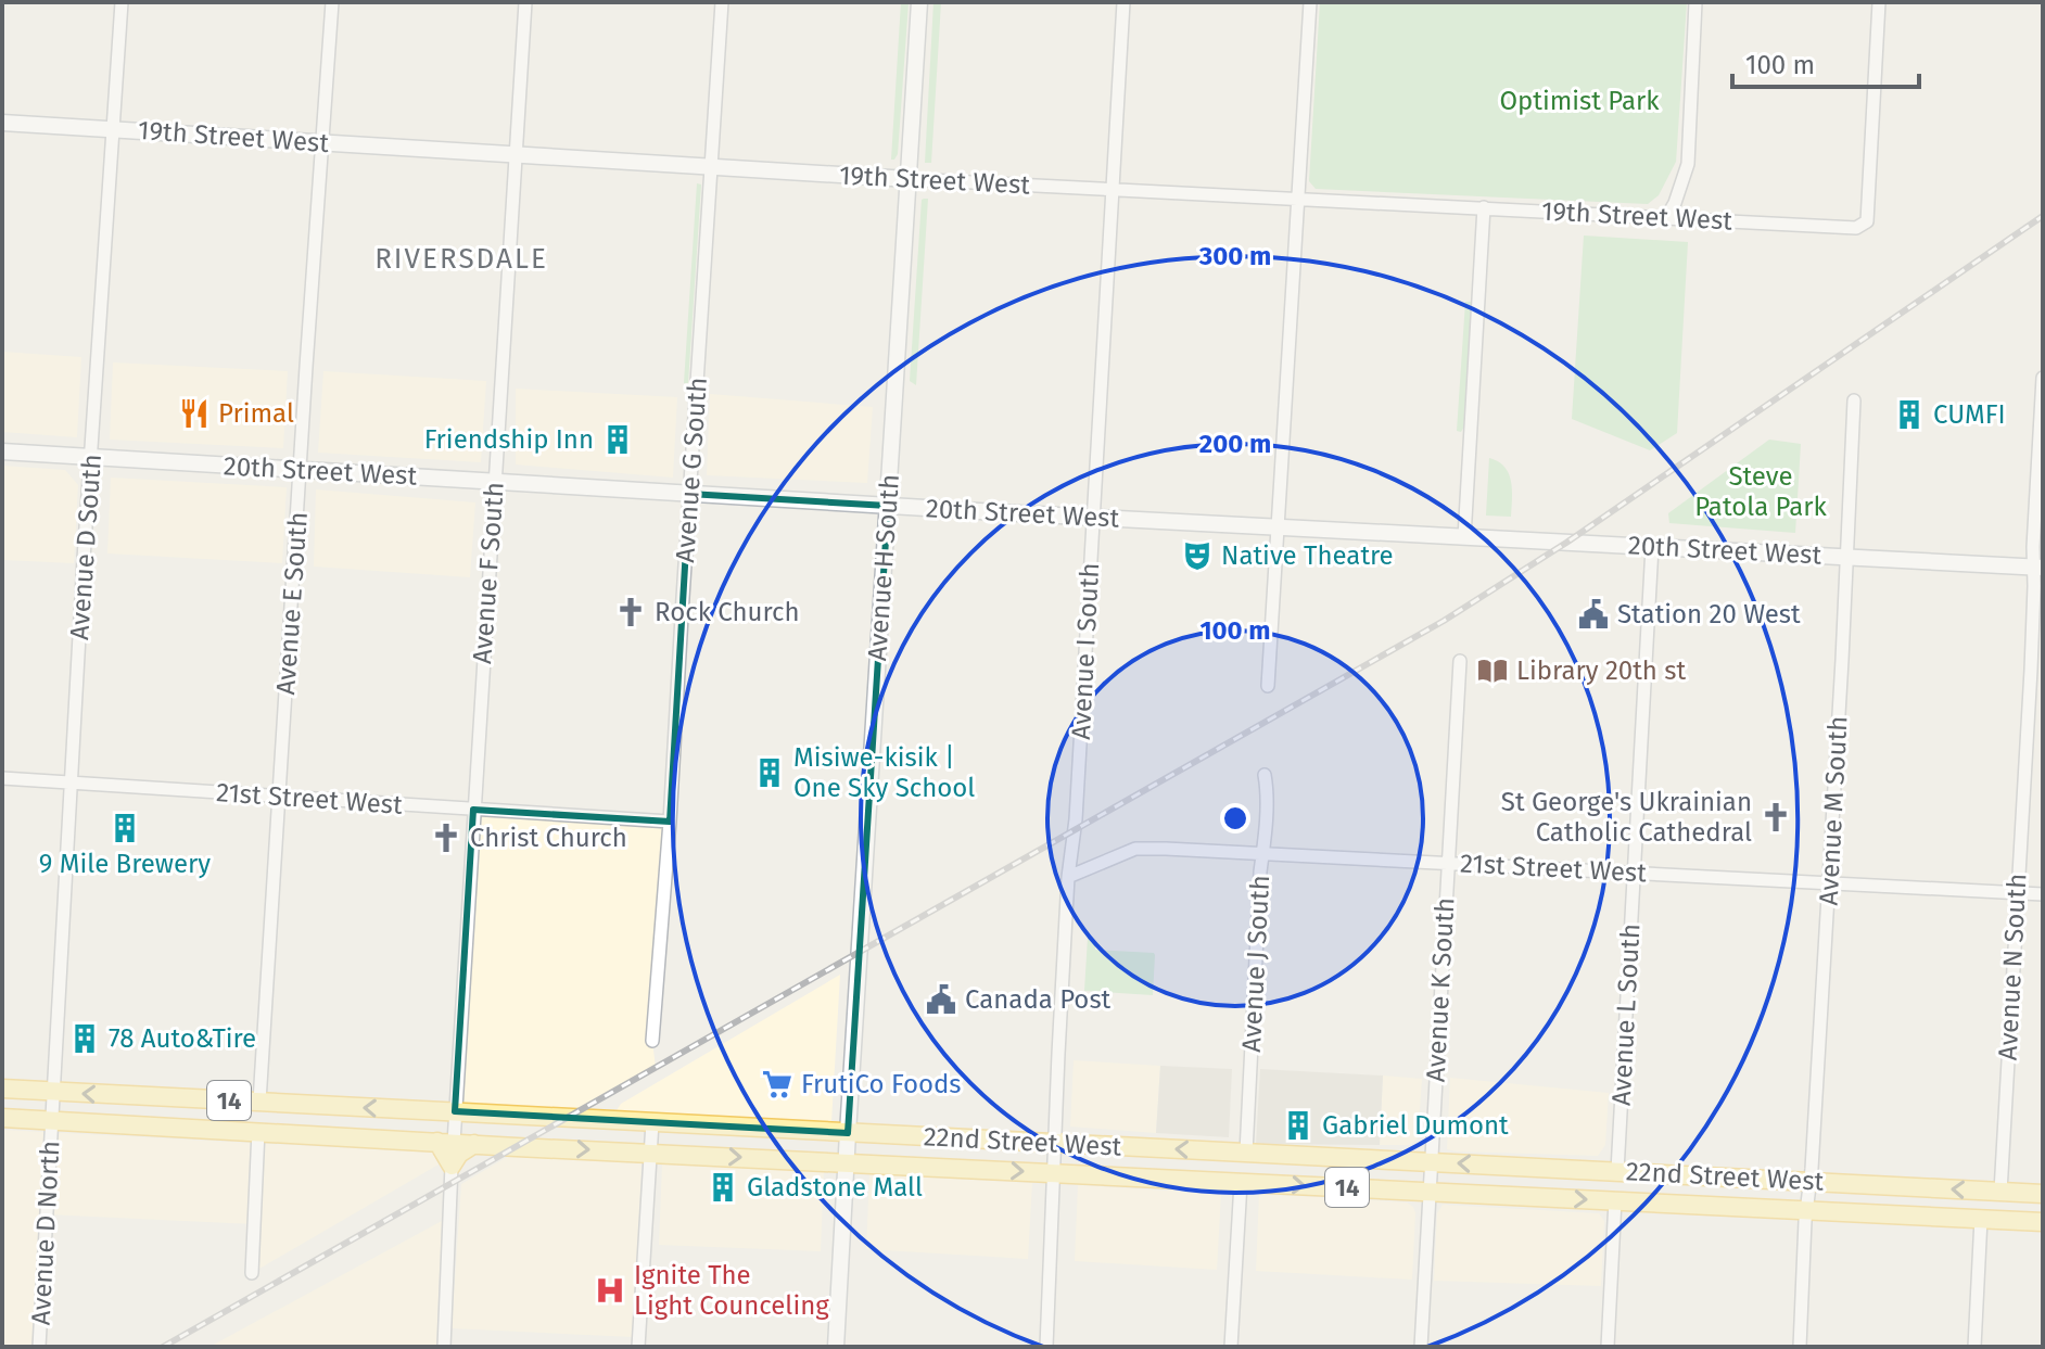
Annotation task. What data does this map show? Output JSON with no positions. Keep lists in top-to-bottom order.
{
  "streets": {
    "main road": ["14", "22nd Street West"],
    "street": [
      "19th Street West",
      "Avenue G South",
      "20th Street West",
      "Avenue D South",
      "Avenue H South",
      "Avenue F South",
      "Avenue E South",
      "Avenue I South",
      "21st Street West",
      "Avenue M South",
      "Avenue J South",
      "Avenue N South",
      "Avenue K South",
      "Avenue L South",
      "Avenue D North"
    ]
  },
  "crossings": [
    ["19th Street West", "Avenue G South"],
    ["19th Street West", "Avenue D South"],
    ["19th Street West", "Avenue H South"],
    ["19th Street West", "Avenue F South"],
    ["19th Street West", "Avenue E South"],
    ["19th Street West", "Avenue I South"],
    ["Avenue G South", "20th Street West"],
    ["Avenue G South", "21st Street West"],
    ["20th Street West", "Avenue D South"],
    ["20th Street West", "Avenue H South"],
    ["20th Street West", "Avenue F South"],
    ["20th Street West", "Avenue E South"],
    ["20th Street West", "Avenue I South"],
    ["20th Street West", "Avenue M South"],
    ["20th Street West", "Avenue N South"],
    ["20th Street West", "Avenue L South"],
    ["Avenue D South", "21st Street West"],
    ["Avenue D South", "22nd Street West"],
    ["Avenue D South", "Avenue D North"],
    ["Avenue H South", "22nd Street West"],
    ["Avenue F South", "21st Street West"],
    ["Avenue F South", "22nd Street West"],
    ["Avenue E South", "21st Street West"],
    ["Avenue E South", "22nd Street West"],
    ["Avenue I South", "21st Street West"],
    ["Avenue I South", "22nd Street West"],
    ["21st Street West", "Avenue M South"],
    ["21st Street West", "Avenue J South"],
    ["21st Street West", "Avenue N South"],
    ["21st Street West", "Avenue K South"],
    ["21st Street West", "Avenue L South"],
    ["Avenue M South", "22nd Street West"],
    ["Avenue J South", "22nd Street West"],
    ["Avenue N South", "22nd Street West"],
    ["Avenue K South", "22nd Street West"],
    ["Avenue L South", "22nd Street West"],
    ["22nd Street West", "Avenue D North"]
  ],
  "districts": ["RIVERSDALE"],
  "parks": ["Optimist Park", "Steve Patola Park"],
  "places": {
    "restaurant": ["Primal"],
    "building": [
      "CUMFI",
      "Friendship Inn",
      "Misiwe-kisik | One Sky School",
      "9 Mile Brewery",
      "78 Auto&Tire",
      "Gabriel Dumont",
      "Gladstone Mall"
    ],
    "theatre": ["Native Theatre"],
    "church": ["Rock Church", "St George's Ukrainian Catholic Cathedral", "Christ Church"],
    "public building": ["Station 20 West", "Canada Post"],
    "library": ["Library 20th st"],
    "supermarket": ["FrutiCo Foods"],
    "hospital": ["Ignite The Light Counceling"]
  },
  "scale_bar": "100 m",
  "rings": ["300 m", "200 m", "100 m"]
}
